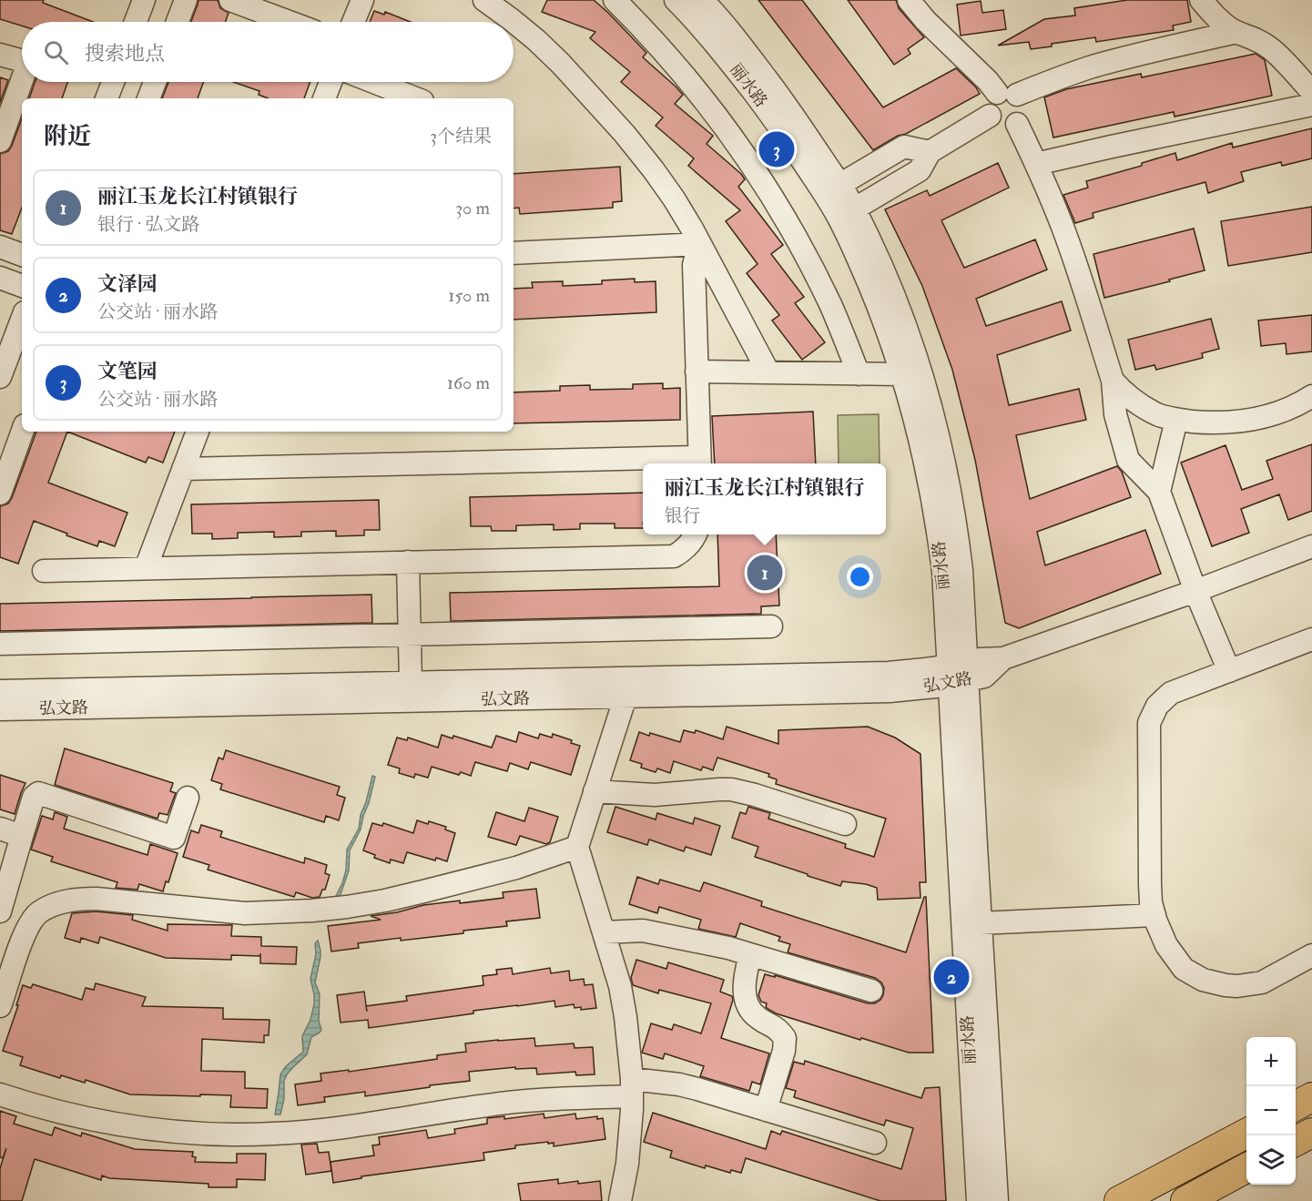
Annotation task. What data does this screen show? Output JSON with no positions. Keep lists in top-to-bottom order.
{
  "streets": {
    "street": ["丽水路", "弘文路"]
  },
  "crossings": [
    ["丽水路", "弘文路"]
  ],
  "page": {
    "search": "搜索地点",
    "heading": ["附近", "3个结果"],
    "pins": ["3", "1", "2"],
    "list": [
      {
        "mark": "1",
        "name": "丽江玉龙长江村镇银行",
        "note": "银行 · 弘文路",
        "value": "30 m"
      },
      {
        "mark": "2",
        "name": "文泽园",
        "note": "公交站 · 丽水路",
        "value": "150 m"
      },
      {
        "mark": "3",
        "name": "文笔园",
        "note": "公交站 · 丽水路",
        "value": "160 m"
      }
    ],
    "popup": ["丽江玉龙长江村镇银行", "银行"],
    "map_buttons": ["+", "−"]
  }
}
